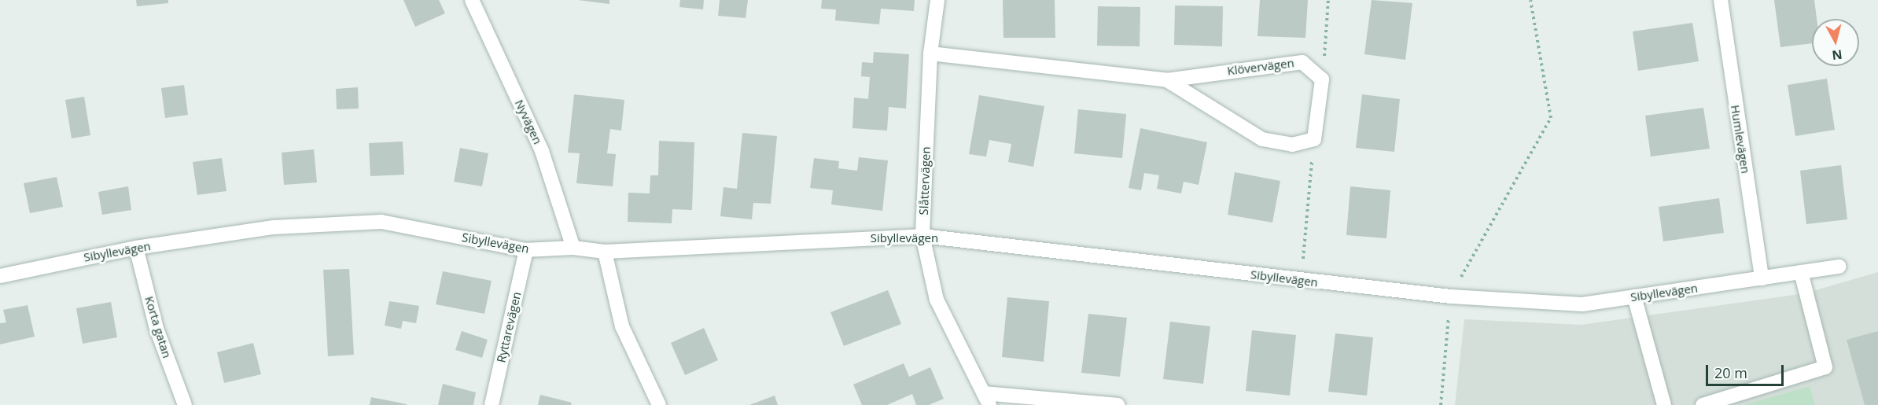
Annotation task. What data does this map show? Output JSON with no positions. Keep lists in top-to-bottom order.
{
  "streets": {
    "street": [
      "Klövervägen",
      "Nyvägen",
      "Humlevägen",
      "Slåttervägen",
      "Sibyllevägen",
      "Korta gatan",
      "Ryttarevägen"
    ]
  },
  "crossings": [
    ["Klövervägen", "Slåttervägen"],
    ["Nyvägen", "Sibyllevägen"],
    ["Humlevägen", "Sibyllevägen"],
    ["Slåttervägen", "Sibyllevägen"],
    ["Sibyllevägen", "Korta gatan"],
    ["Sibyllevägen", "Ryttarevägen"]
  ],
  "scale_bar": "20 m",
  "north": "bottom"
}
